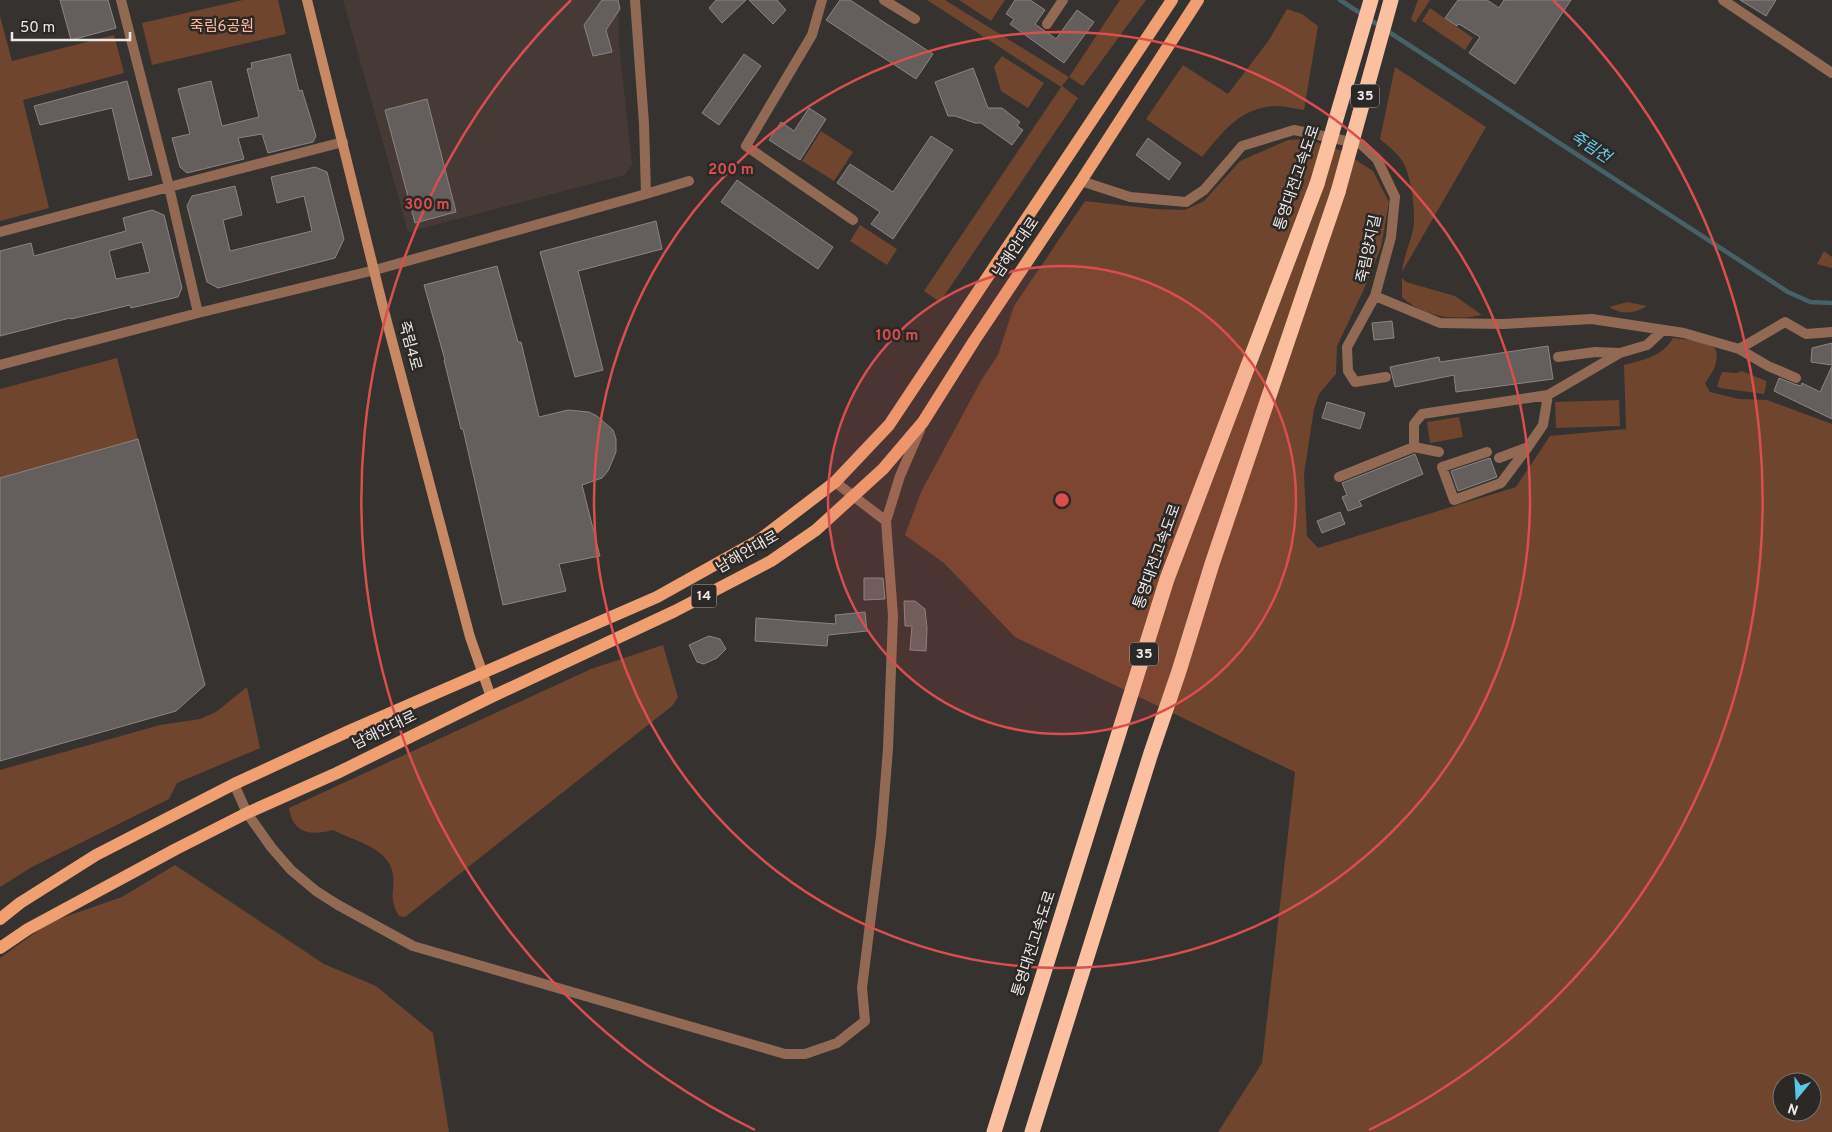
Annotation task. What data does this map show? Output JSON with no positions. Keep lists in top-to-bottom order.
{
  "streets": {
    "highway": ["35", "통영대전고속도로"],
    "main road": ["남해안대로", "14"],
    "street": ["죽림양지길", "죽림4로"]
  },
  "crossings": [
    ["남해안대로", "죽림양지길"],
    ["남해안대로", "죽림4로"]
  ],
  "water": ["죽림천"],
  "parks": ["죽림6공원"],
  "scale_bar": "50 m",
  "north": "bottom",
  "rings": ["200 m", "300 m", "100 m"]
}
